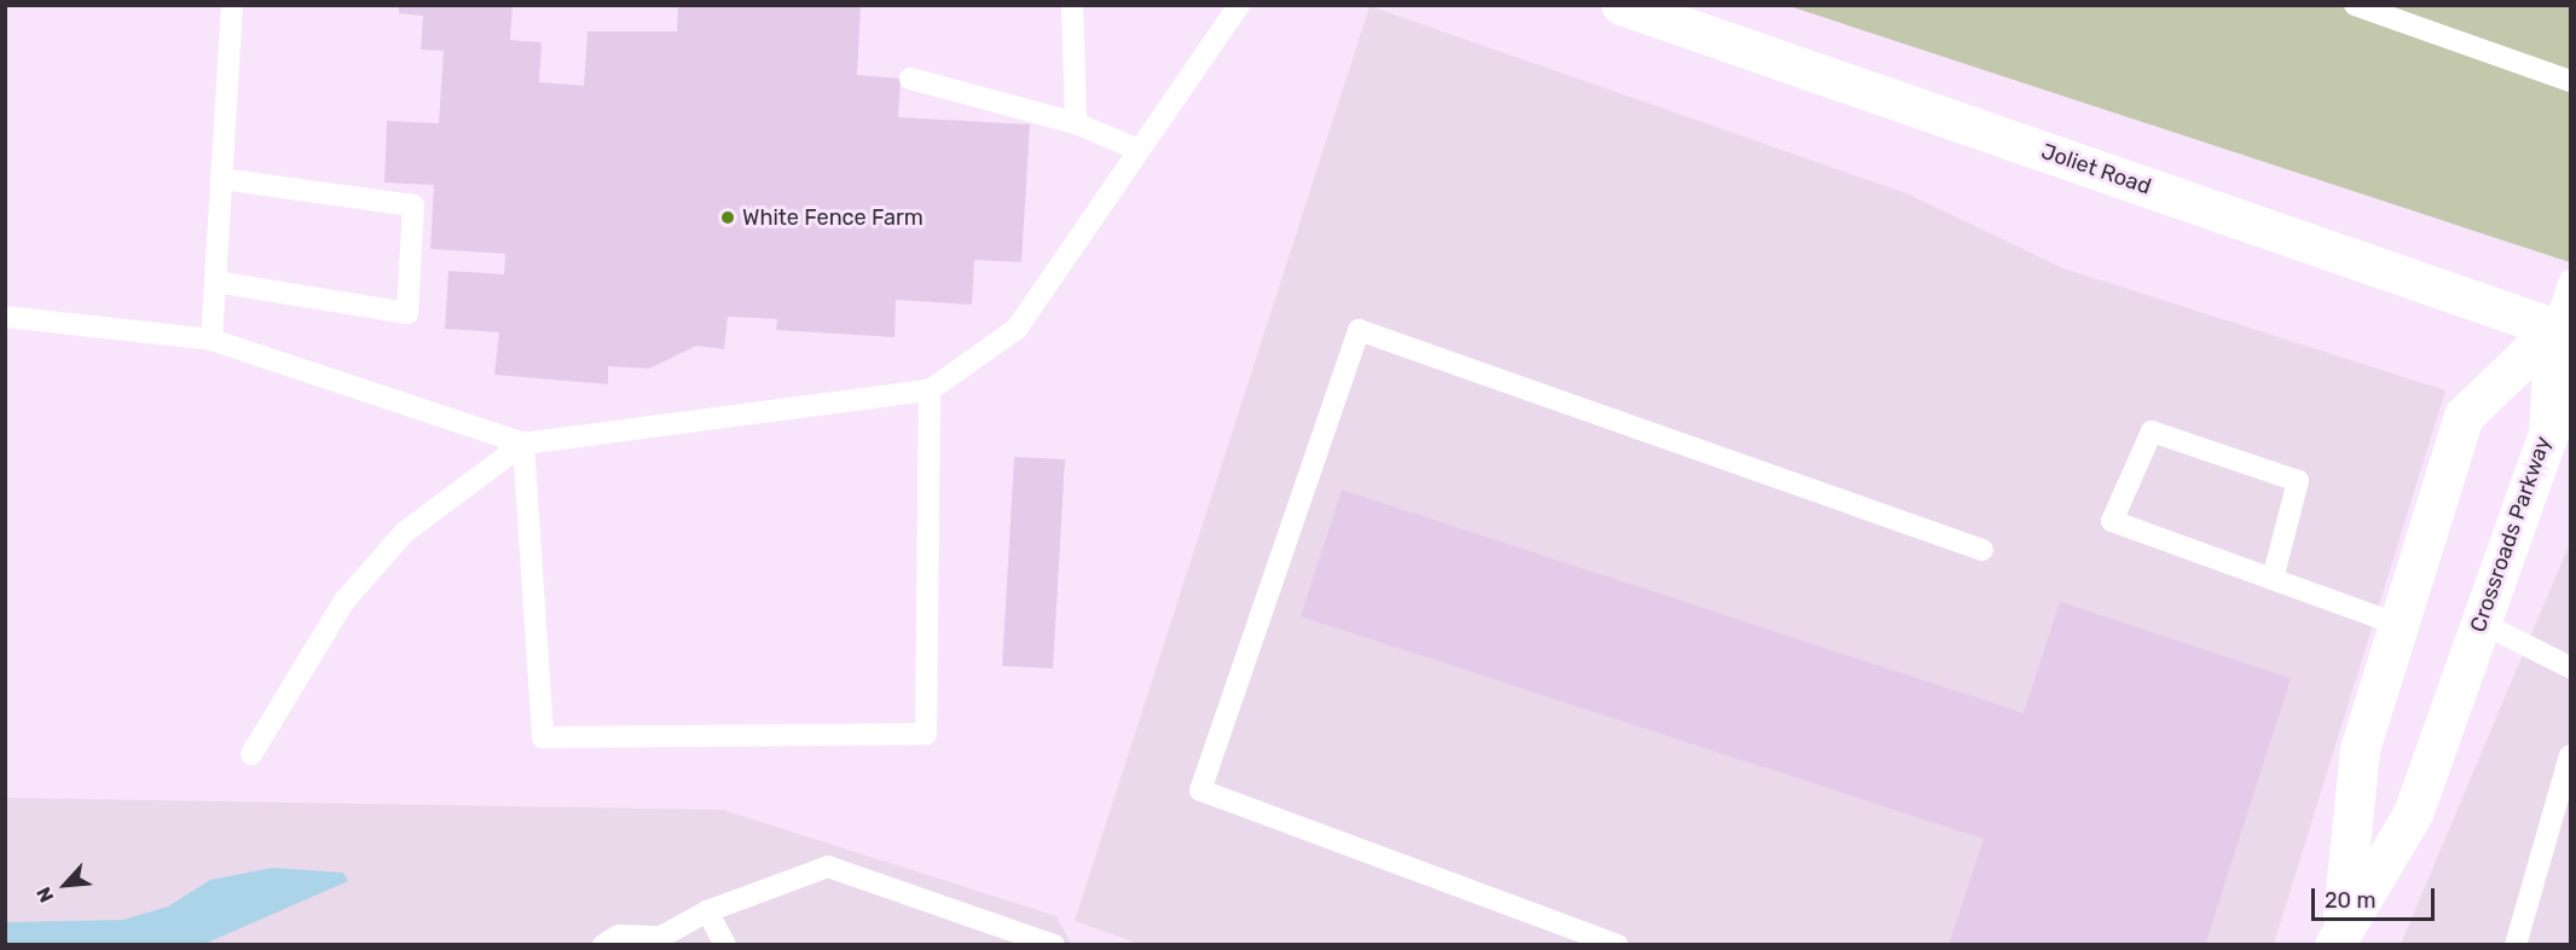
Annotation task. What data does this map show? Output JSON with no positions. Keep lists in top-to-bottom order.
{
  "streets": {
    "street": ["Joliet Road", "Crossroads Parkway"]
  },
  "crossings": [
    ["Joliet Road", "Crossroads Parkway"]
  ],
  "places": ["White Fence Farm"],
  "scale_bar": "20 m",
  "north": "bottom left"
}
